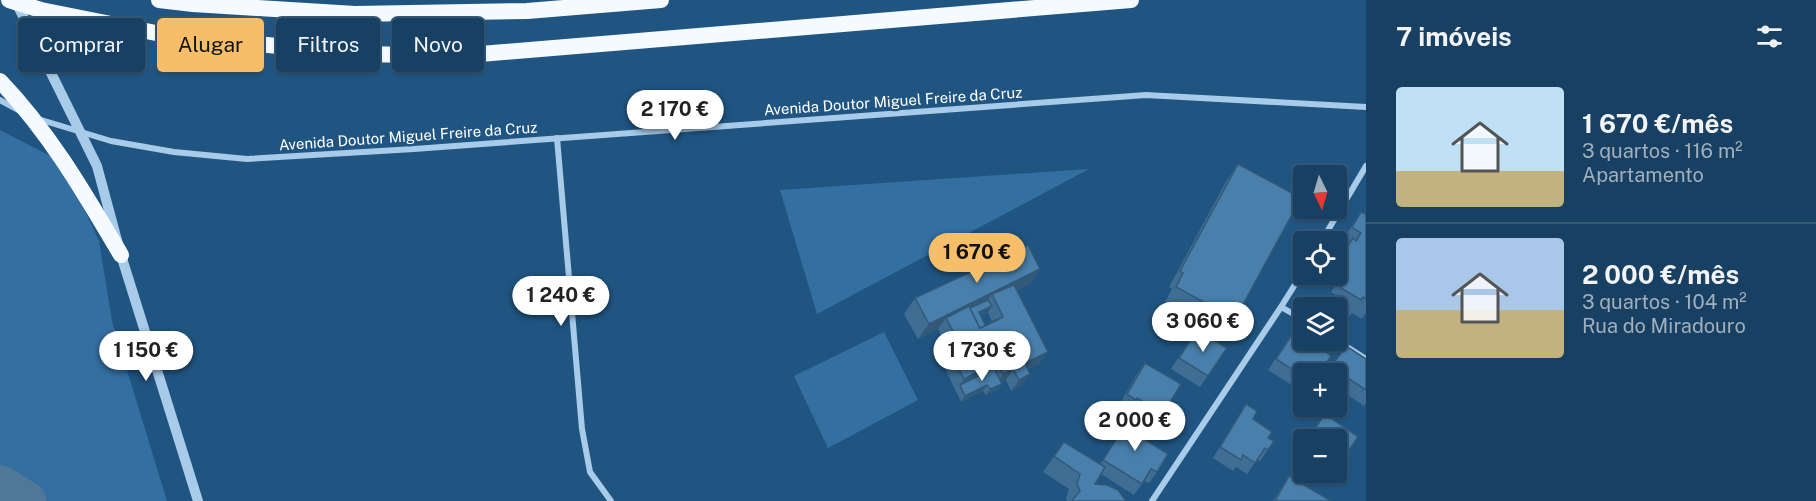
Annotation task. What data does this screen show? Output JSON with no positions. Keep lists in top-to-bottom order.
{
  "streets": {
    "street": ["Avenida Doutor Miguel Freire da Cruz"]
  },
  "north": "bottom",
  "page": {
    "heading": "7 imóveis",
    "chip": [
      "Comprar",
      "Alugar",
      "Filtros",
      "Novo"
    ],
    "list": [
      {
        "name": "1 670 €/mês",
        "note": "3 quartos · 116 m² · Apartamento"
      },
      {
        "name": "2 000 €/mês",
        "note": "3 quartos · 104 m² · Rua do Miradouro"
      }
    ],
    "price": [
      "2 170 €",
      "1 670 €",
      "1 240 €",
      "3 060 €",
      "1 150 €",
      "1 730 €",
      "2 000 €"
    ],
    "map_buttons": ["+", "−"]
  }
}
